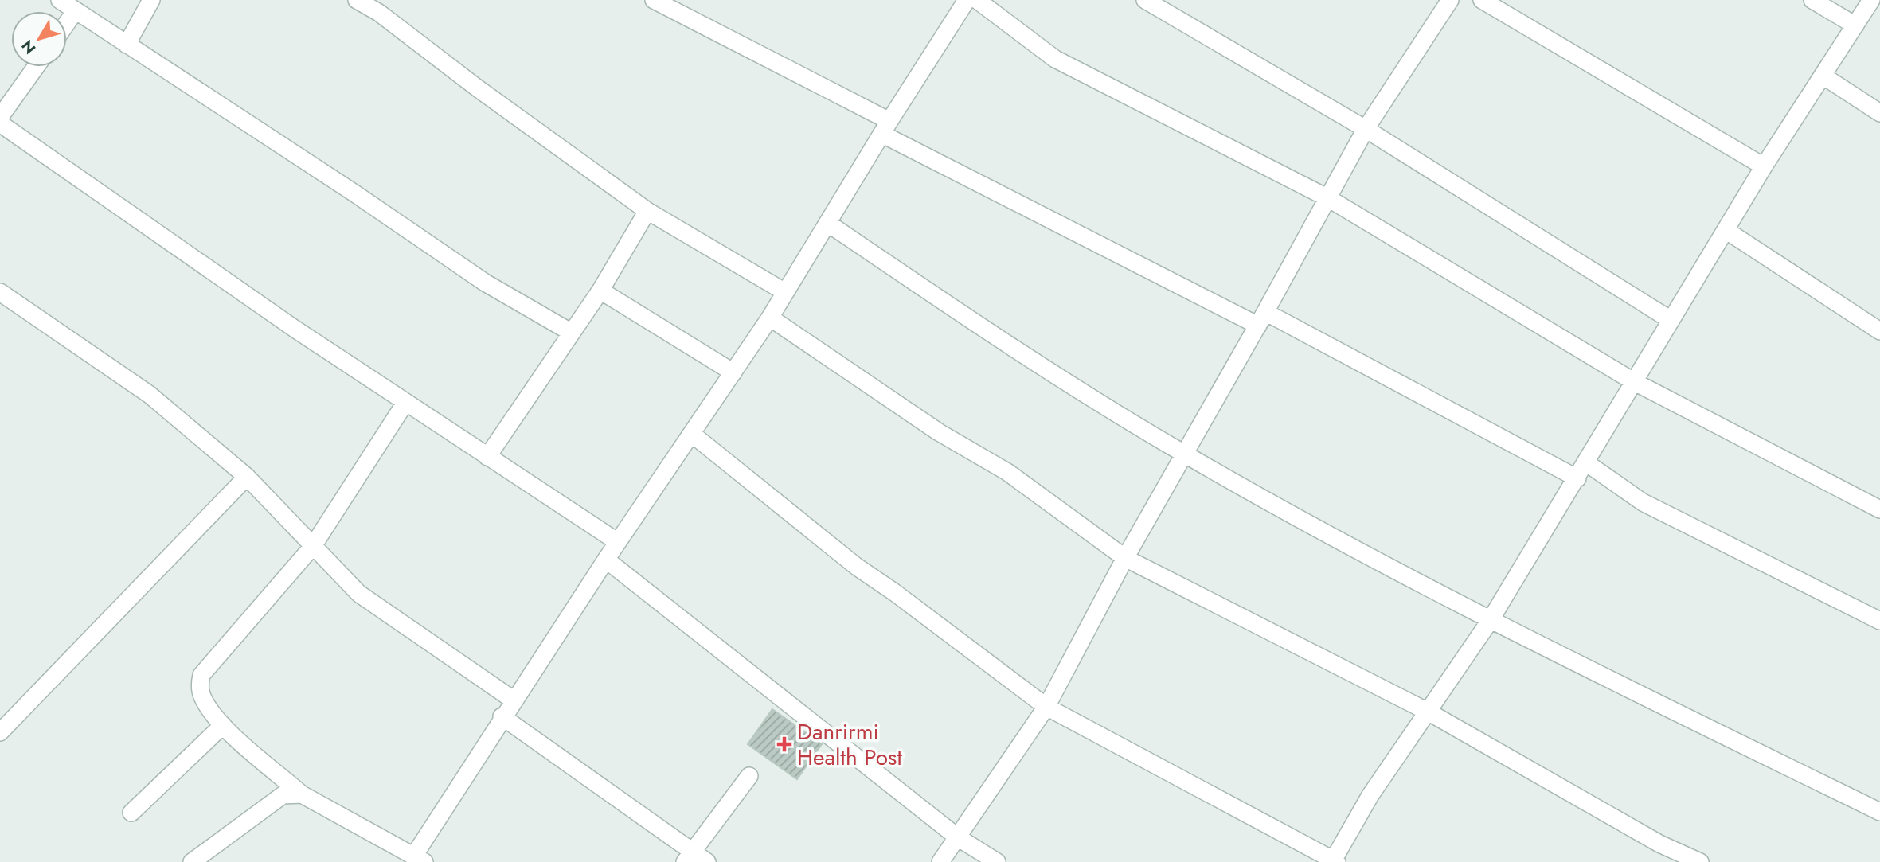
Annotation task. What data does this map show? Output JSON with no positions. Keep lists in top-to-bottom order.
{
  "places": {
    "health": ["Danrirmi Health Post"]
  },
  "north": "bottom left"
}
